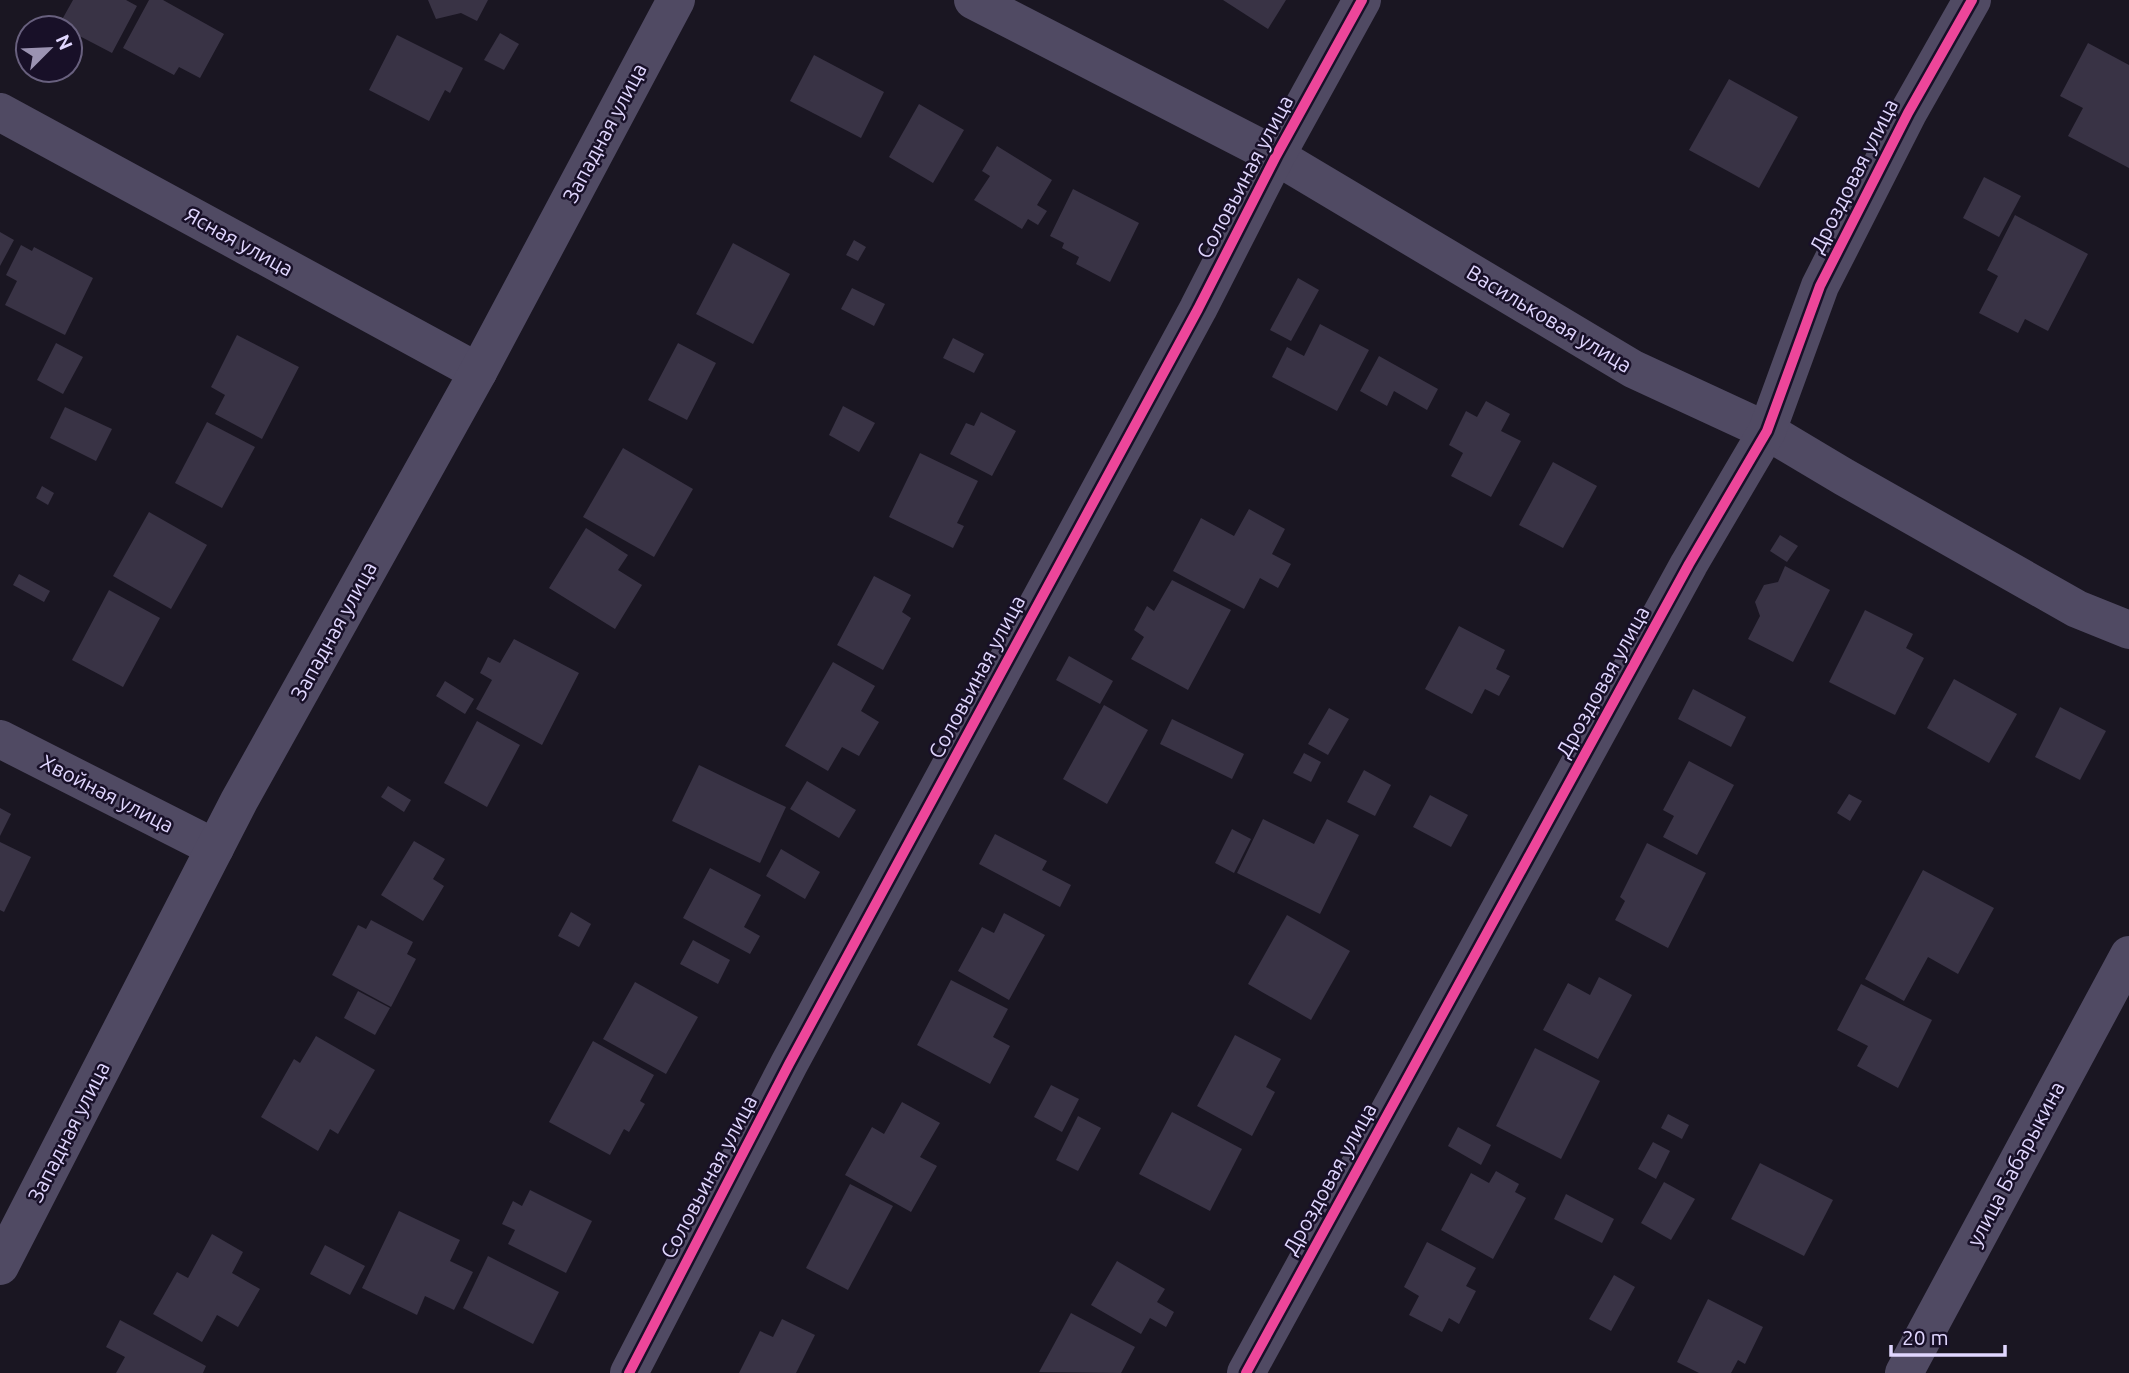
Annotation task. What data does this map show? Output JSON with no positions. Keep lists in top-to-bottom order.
{
  "streets": {
    "street": [
      "Западная улица",
      "Дроздовая улица",
      "Соловьиная улица",
      "Ясная улица",
      "Васильковая улица",
      "Хвойная улица",
      "улица Бабарыкина"
    ]
  },
  "crossings": [
    ["Западная улица", "Ясная улица"],
    ["Западная улица", "Хвойная улица"],
    ["Дроздовая улица", "Васильковая улица"],
    ["Соловьиная улица", "Васильковая улица"]
  ],
  "scale_bar": "20 m",
  "north": "top right"
}
